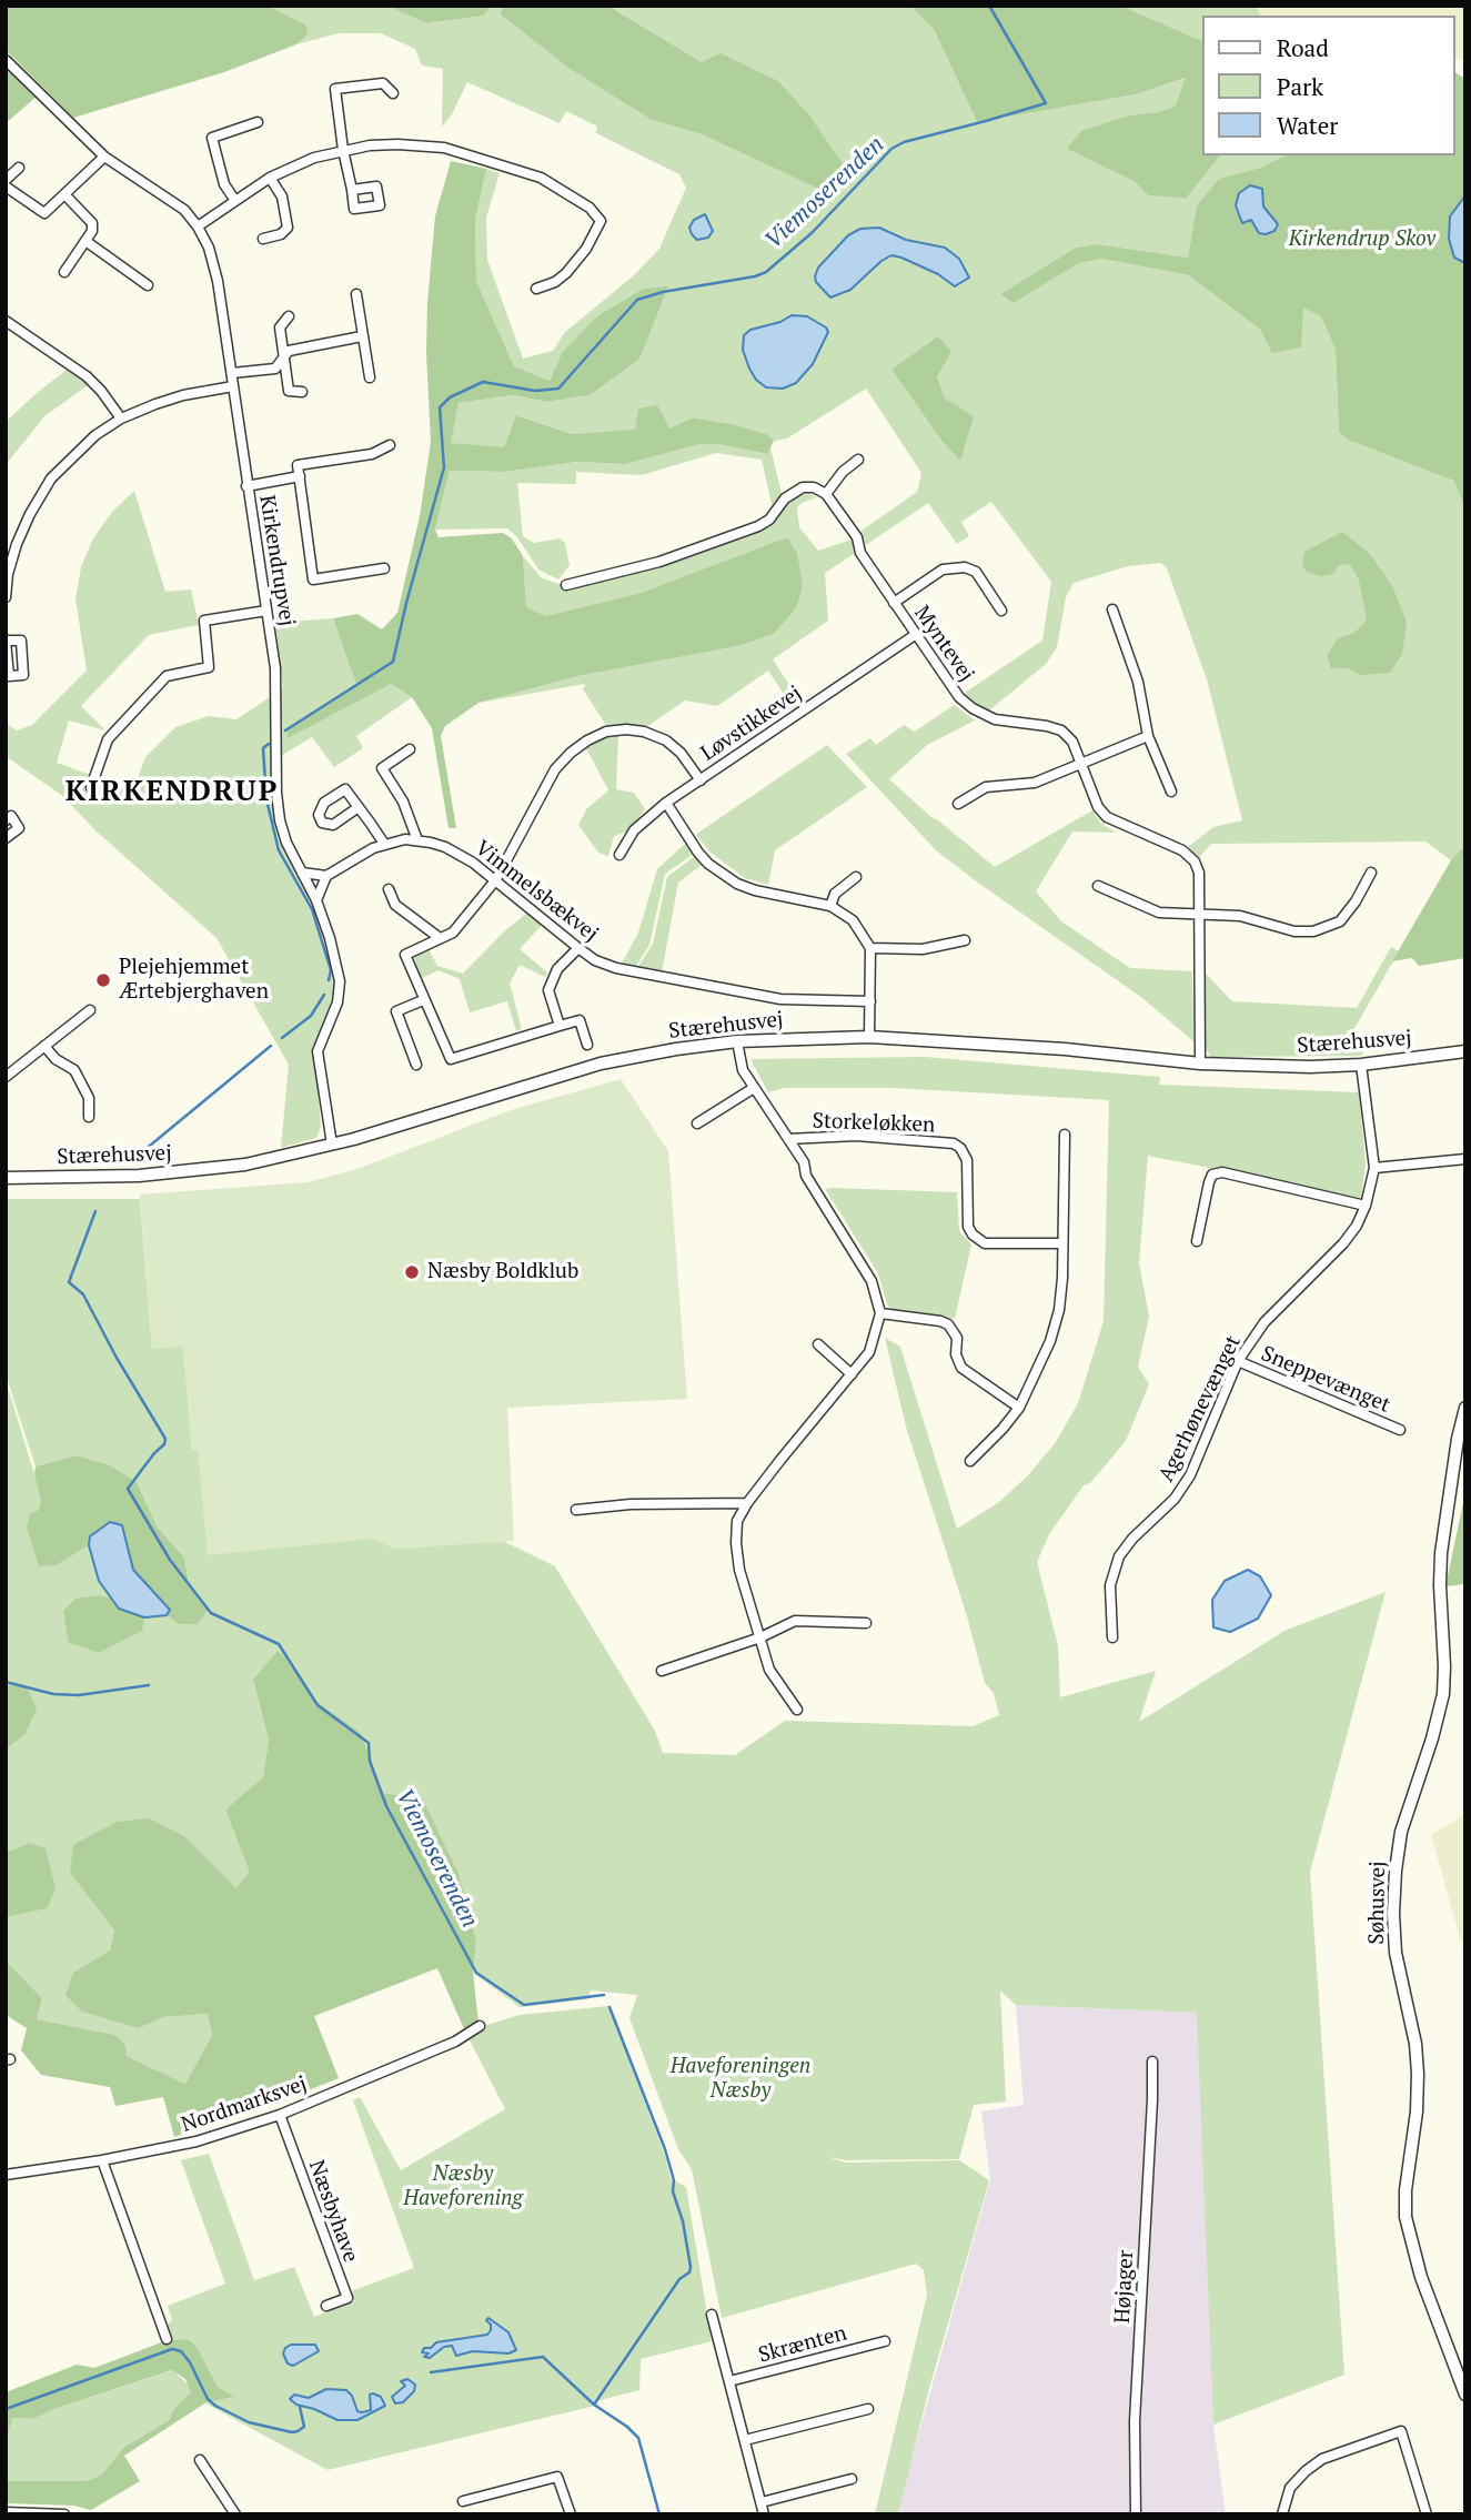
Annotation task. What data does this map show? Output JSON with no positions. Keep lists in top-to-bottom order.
{
  "streets": {
    "street": [
      "Kirkendrupvej",
      "Myntevej",
      "Løvstikkevej",
      "Vimmelsbækvej",
      "Stærehusvej",
      "Storkeløkken",
      "Sneppevænget",
      "Agerhønevænget",
      "Søhusvej",
      "Nordmarksvej",
      "Næsbyhave",
      "Højager",
      "Skrænten"
    ]
  },
  "crossings": [
    ["Kirkendrupvej", "Stærehusvej"],
    ["Myntevej", "Løvstikkevej"],
    ["Myntevej", "Stærehusvej"],
    ["Stærehusvej", "Storkeløkken"],
    ["Stærehusvej", "Agerhønevænget"],
    ["Sneppevænget", "Agerhønevænget"],
    ["Nordmarksvej", "Næsbyhave"]
  ],
  "districts": ["KIRKENDRUP"],
  "water": ["Viemoserenden"],
  "parks": ["Kirkendrup Skov", "Haveforeningen Næsby", "Næsby Haveforening"],
  "places": ["Plejehjemmet Ærtebjerghaven", "Næsby Boldklub"],
  "legend": ["Road", "Park", "Water"]
}
